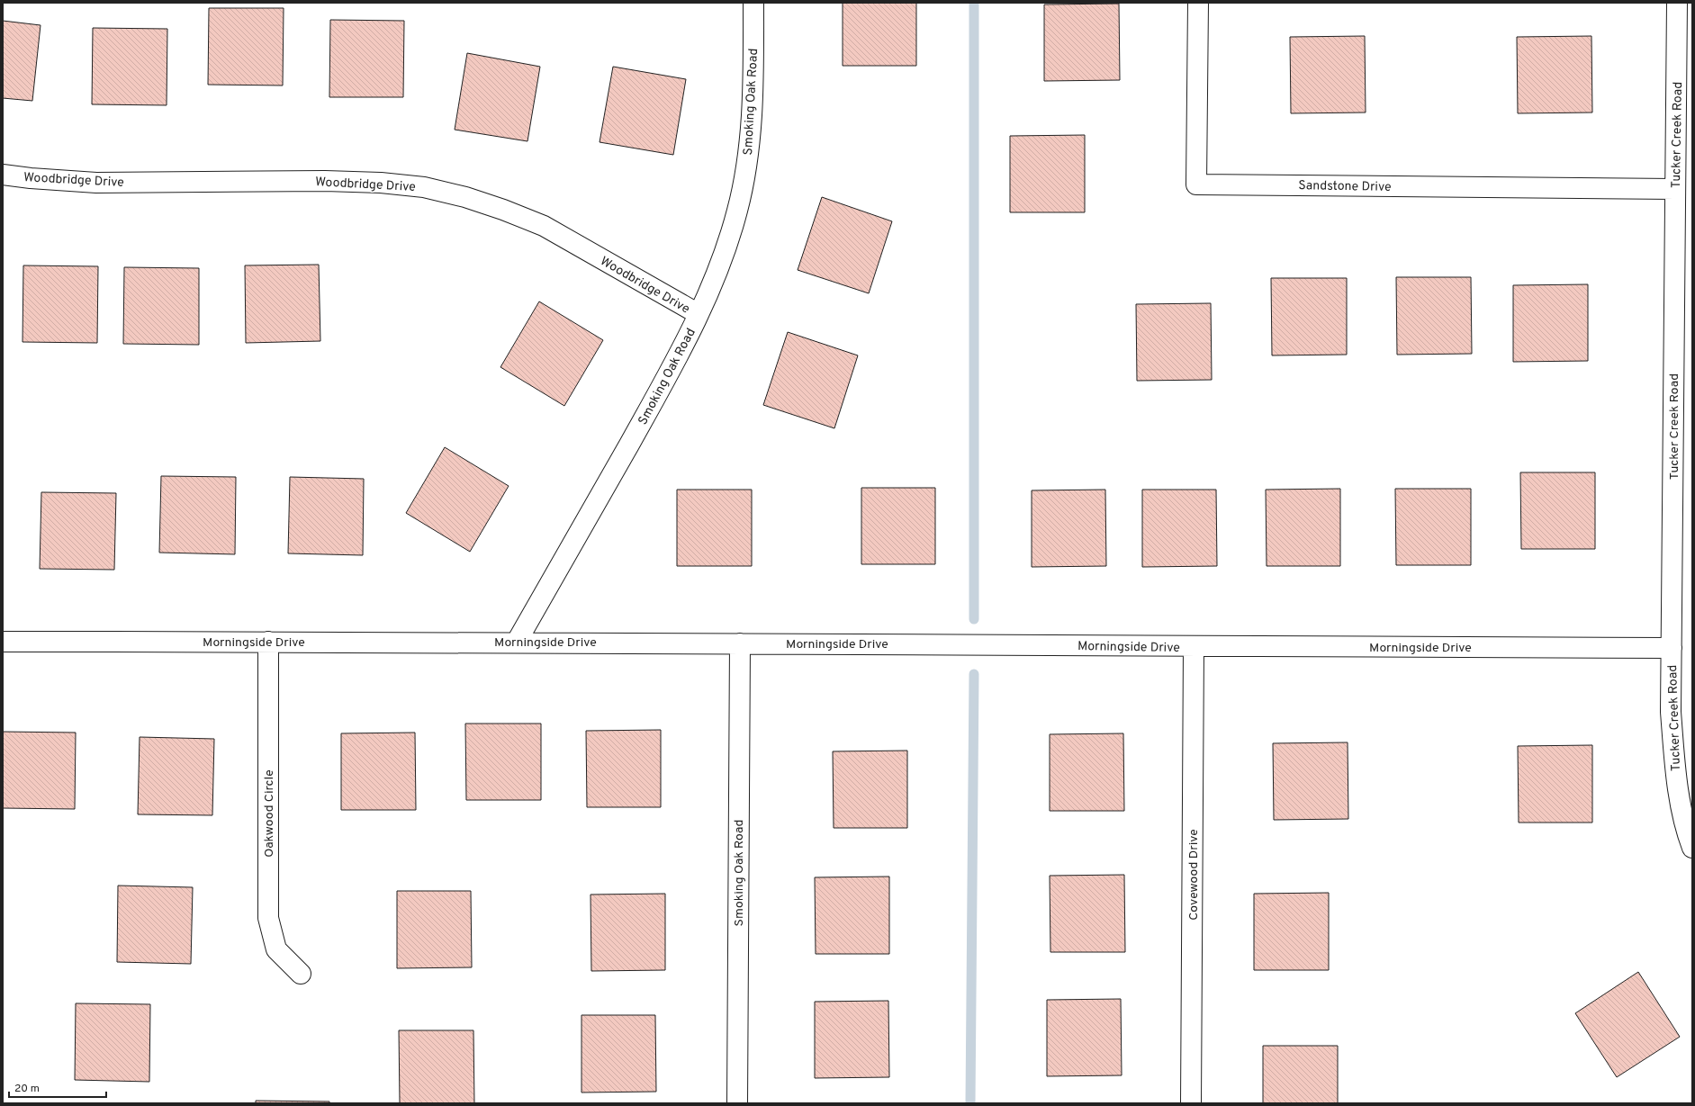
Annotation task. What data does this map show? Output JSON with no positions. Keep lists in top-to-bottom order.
{
  "streets": {
    "street": [
      "Smoking Oak Road",
      "Tucker Creek Road",
      "Woodbridge Drive",
      "Sandstone Drive",
      "Morningside Drive",
      "Oakwood Circle",
      "Covewood Drive"
    ]
  },
  "crossings": [
    ["Smoking Oak Road", "Woodbridge Drive"],
    ["Smoking Oak Road", "Morningside Drive"],
    ["Tucker Creek Road", "Sandstone Drive"],
    ["Tucker Creek Road", "Morningside Drive"],
    ["Morningside Drive", "Oakwood Circle"],
    ["Morningside Drive", "Covewood Drive"]
  ],
  "scale_bar": "20 m"
}
